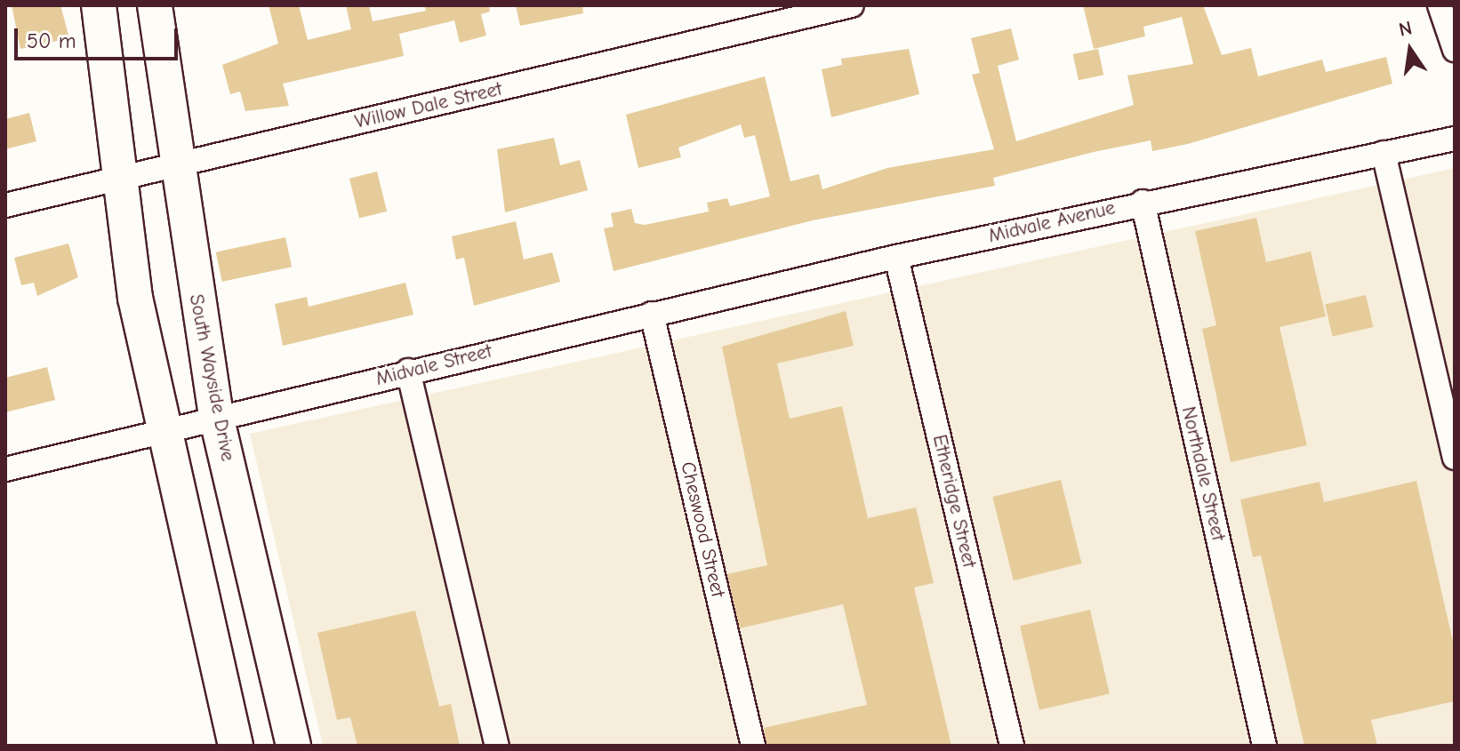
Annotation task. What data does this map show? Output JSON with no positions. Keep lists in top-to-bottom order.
{
  "streets": {
    "main road": ["South Wayside Drive"],
    "street": [
      "Willow Dale Street",
      "Midvale Avenue",
      "Midvale Street",
      "Northdale Street",
      "Etheridge Street",
      "Cheswood Street"
    ]
  },
  "crossings": [
    ["Willow Dale Street", "South Wayside Drive"],
    ["Midvale Avenue", "Midvale Street"],
    ["Midvale Avenue", "Northdale Street"],
    ["Midvale Avenue", "Etheridge Street"],
    ["Midvale Avenue", "Cheswood Street"],
    ["Midvale Street", "South Wayside Drive"],
    ["Midvale Street", "Cheswood Street"]
  ],
  "scale_bar": "50 m",
  "north": "top"
}
